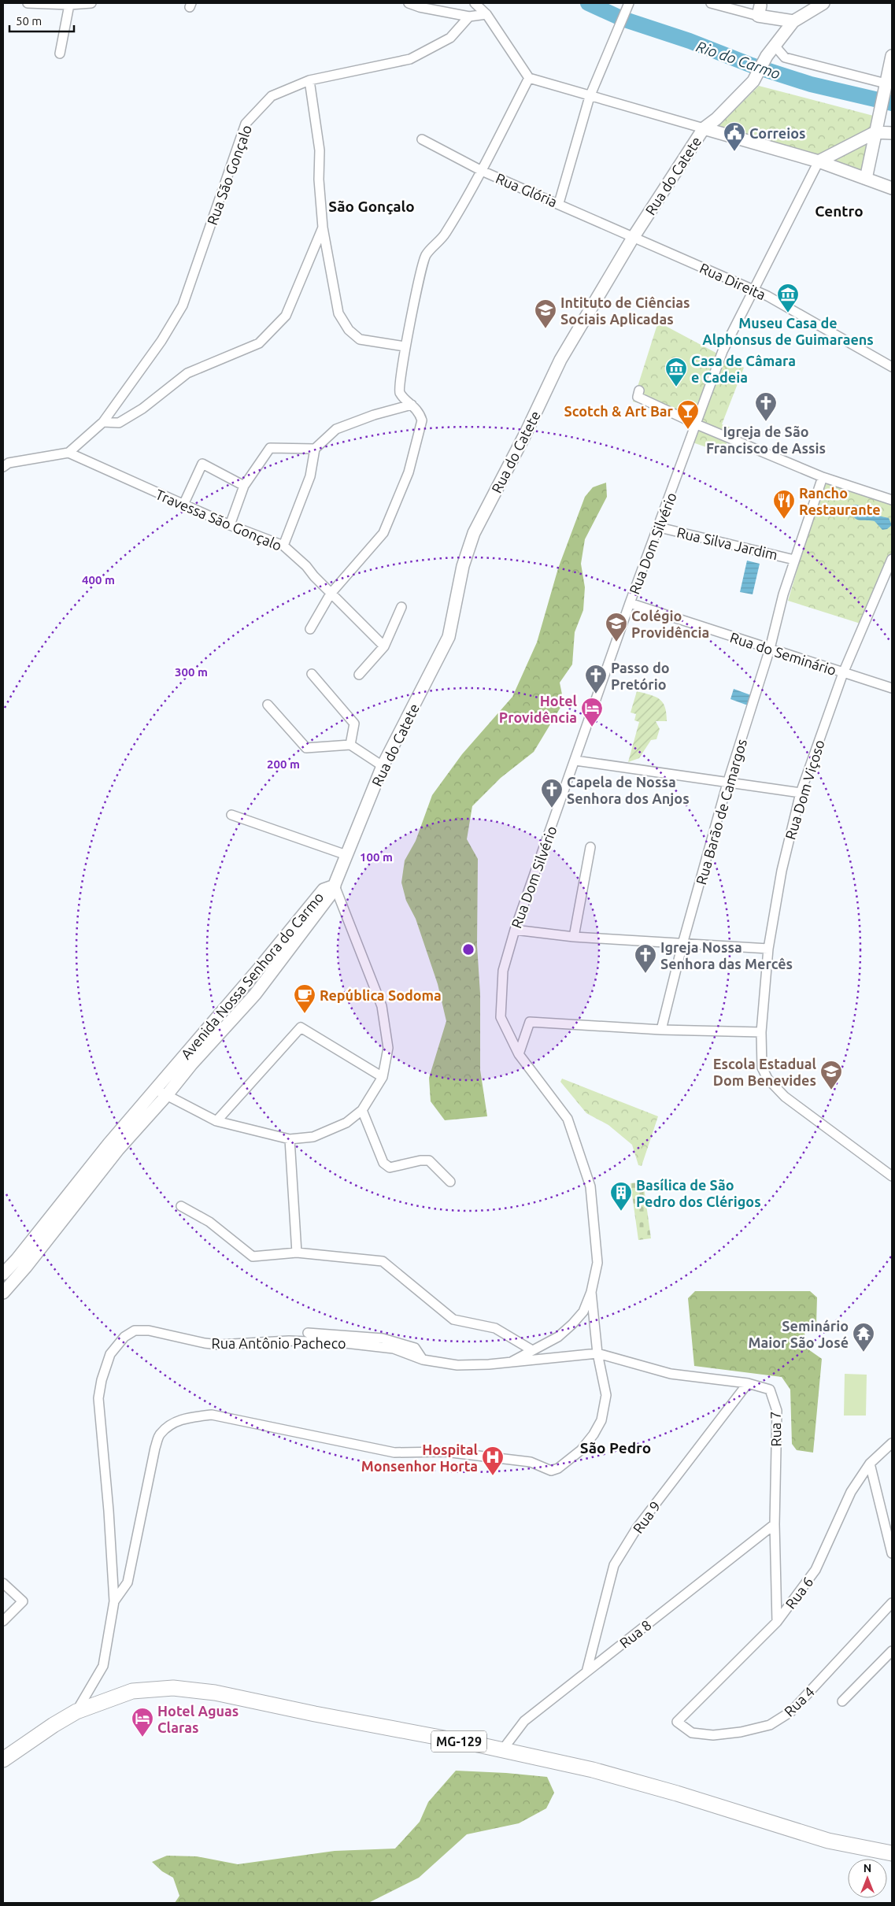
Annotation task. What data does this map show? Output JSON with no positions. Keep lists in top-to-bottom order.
{
  "streets": {
    "main road": ["MG-129"],
    "street": [
      "Rua São Gonçalo",
      "Rua do Catete",
      "Rua Glória",
      "Rua Direita",
      "Travessa São Gonçalo",
      "Rua Dom Silvério",
      "Rua Silva Jardim",
      "Rua do Seminário",
      "Rua Dom Viçoso",
      "Rua Barão de Camargos",
      "Avenida Nossa Senhora do Carmo",
      "Rua Antônio Pacheco",
      "Rua 7",
      "Rua 9",
      "Rua 6",
      "Rua 8",
      "Rua 4"
    ]
  },
  "crossings": [
    ["Rua São Gonçalo", "Travessa São Gonçalo"],
    ["Rua do Catete", "Rua Glória"],
    ["Rua do Catete", "Rua Direita"],
    ["Rua do Catete", "Avenida Nossa Senhora do Carmo"],
    ["Rua Glória", "Rua Direita"],
    ["Rua Direita", "Rua Dom Silvério"],
    ["Rua Dom Silvério", "Rua Silva Jardim"],
    ["Rua Dom Silvério", "Rua do Seminário"],
    ["Rua Dom Silvério", "Rua Antônio Pacheco"],
    ["Rua Silva Jardim", "Rua Barão de Camargos"],
    ["Rua do Seminário", "Rua Dom Viçoso"],
    ["Rua do Seminário", "Rua Barão de Camargos"],
    ["Rua Antônio Pacheco", "Rua 7"],
    ["Rua 7", "Rua 9"],
    ["Rua 7", "Rua 6"],
    ["Rua 7", "Rua 8"],
    ["Rua 9", "Rua 8"],
    ["Rua 6", "Rua 4"],
    ["Rua 8", "MG-129"]
  ],
  "districts": ["São Gonçalo", "Centro", "São Pedro"],
  "water": ["Rio do Carmo"],
  "places": {
    "public building": ["Correios"],
    "museum": ["Museu Casa de Alphonsus de Guimaraens", "Casa de Câmara e Cadeia"],
    "school or university": ["Intituto de Ciências Sociais Aplicadas", "Colégio Providência", "Escola Estadual Dom Benevides"],
    "church": [
      "Igreja de São Francisco de Assis",
      "Passo do Pretório",
      "Capela de Nossa Senhora dos Anjos",
      "Igreja Nossa Senhora das Mercês"
    ],
    "bar": ["Scotch & Art Bar"],
    "restaurant": ["Rancho Restaurante"],
    "hotel": ["Hotel Providência", "Hotel Aguas Claras"],
    "cafe": ["República Sodoma"],
    "building": ["Basílica de São Pedro dos Clérigos"],
    "temple": ["Seminário Maior São José"],
    "hospital": ["Hospital Monsenhor Horta"]
  },
  "scale_bar": "50 m",
  "north": "top",
  "rings": [
    "400 m",
    "300 m",
    "200 m",
    "100 m"
  ]
}
